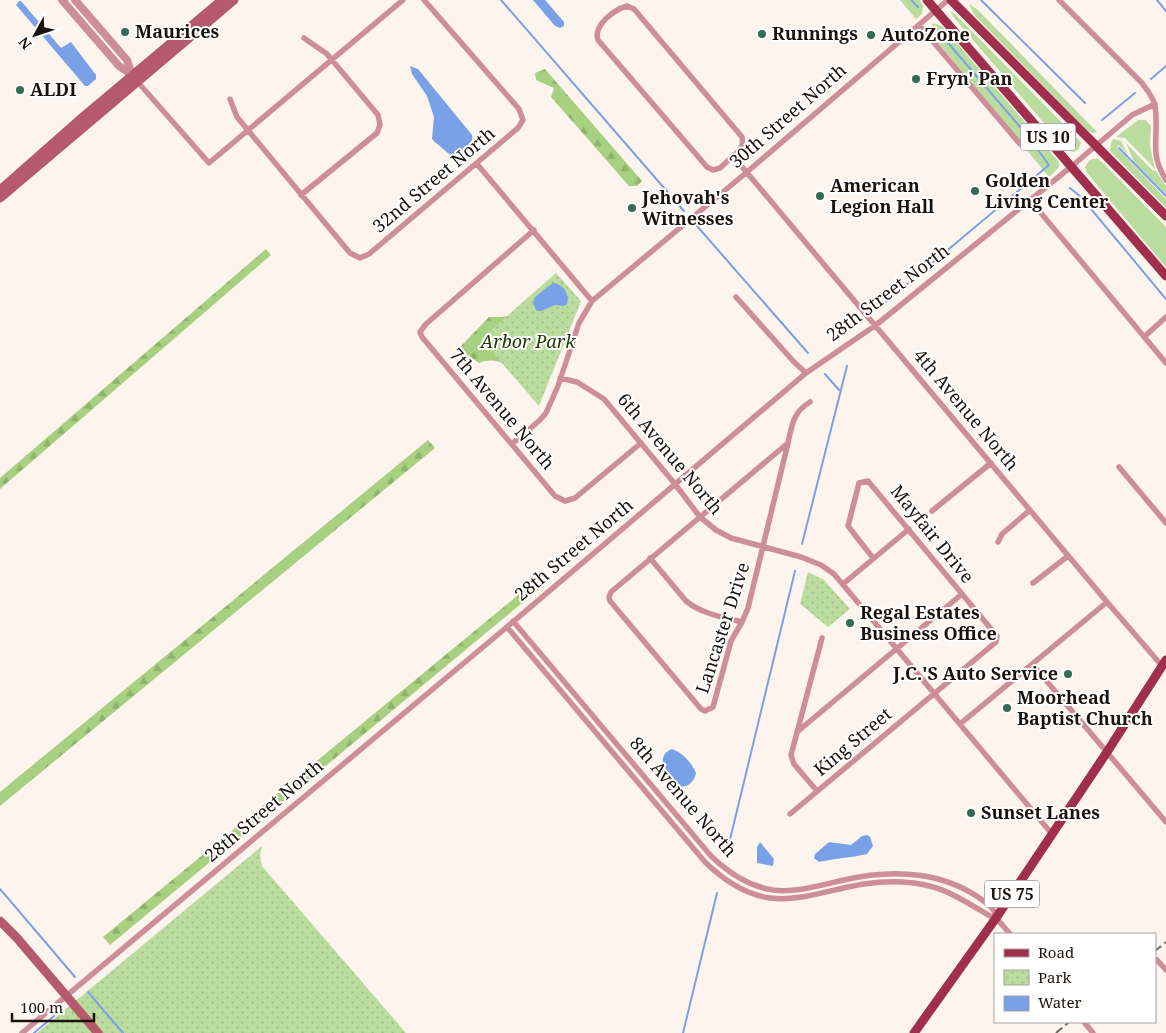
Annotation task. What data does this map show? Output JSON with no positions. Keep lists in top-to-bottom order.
{
  "streets": {
    "main road": ["US 10", "US 75"],
    "street": [
      "30th Street North",
      "32nd Street North",
      "28th Street North",
      "7th Avenue North",
      "4th Avenue North",
      "6th Avenue North",
      "Mayfair Drive",
      "Lancaster Drive",
      "King Street",
      "8th Avenue North"
    ]
  },
  "crossings": [
    ["30th Street North", "US 10"],
    ["30th Street North", "7th Avenue North"],
    ["30th Street North", "4th Avenue North"],
    ["30th Street North", "6th Avenue North"],
    ["US 10", "28th Street North"],
    ["28th Street North", "4th Avenue North"],
    ["28th Street North", "6th Avenue North"],
    ["28th Street North", "8th Avenue North"],
    ["7th Avenue North", "6th Avenue North"],
    ["4th Avenue North", "US 75"],
    ["6th Avenue North", "Mayfair Drive"],
    ["6th Avenue North", "Lancaster Drive"],
    ["6th Avenue North", "King Street"],
    ["6th Avenue North", "US 75"],
    ["Mayfair Drive", "King Street"],
    ["8th Avenue North", "US 75"]
  ],
  "parks": ["Arbor Park"],
  "places": [
    "Maurices",
    "Runnings",
    "AutoZone",
    "Fryn' Pan",
    "ALDI",
    "Golden Living Center",
    "American Legion Hall",
    "Jehovah's Witnesses",
    "Regal Estates Business Office",
    "J.C.'S Auto Service",
    "Moorhead Baptist Church",
    "Sunset Lanes"
  ],
  "legend": ["Road", "Park", "Water"],
  "scale_bar": "100 m",
  "north": "bottom left"
}
